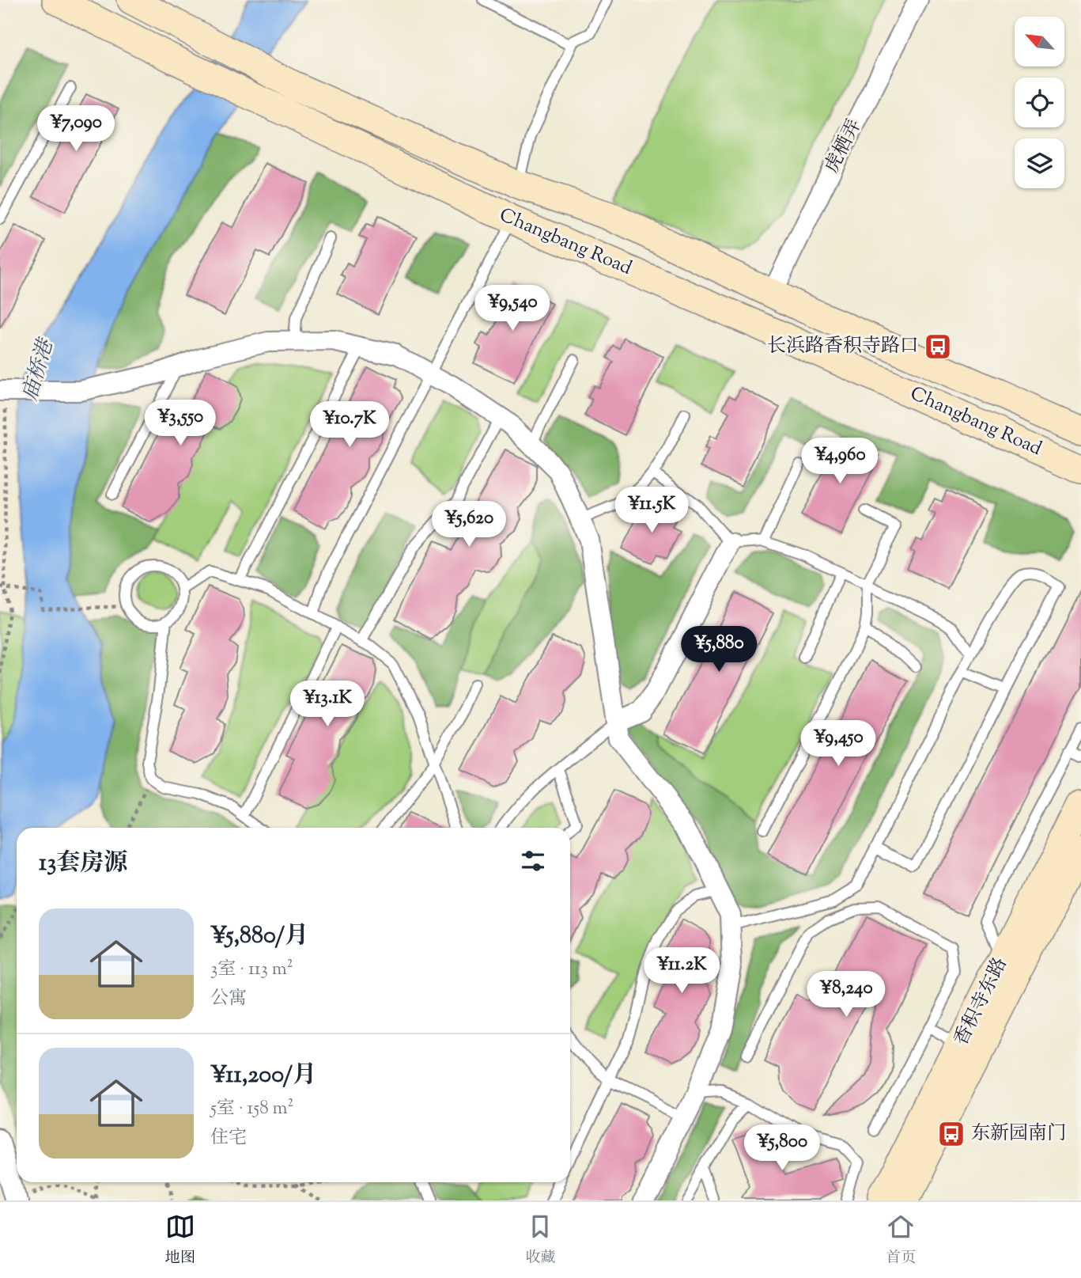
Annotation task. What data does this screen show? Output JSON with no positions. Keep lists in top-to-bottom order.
{
  "streets": {
    "main road": ["Changbang Road", "香积寺东路"],
    "street": ["虎栖弄"]
  },
  "crossings": [
    ["虎栖弄", "Changbang Road"]
  ],
  "water": ["庙桥港"],
  "places": {
    "bus stop": ["长浜路香积寺路口", "东新园南门"]
  },
  "north": "top left",
  "page": {
    "price": [
      "¥7,090",
      "¥9,540",
      "¥3,550",
      "¥10.7K",
      "¥4,960",
      "¥11.5K",
      "¥5,620",
      "¥5,880",
      "¥13.1K",
      "¥9,450",
      "¥11.2K",
      "¥8,240",
      "¥5,800"
    ],
    "heading": "13套房源",
    "list": [
      {
        "name": "¥5,880/月",
        "note": "3室 · 113 m² · 公寓"
      },
      {
        "name": "¥11,200/月",
        "note": "5室 · 158 m² · 住宅"
      }
    ],
    "tabs": ["地图", "收藏", "首页"]
  }
}
